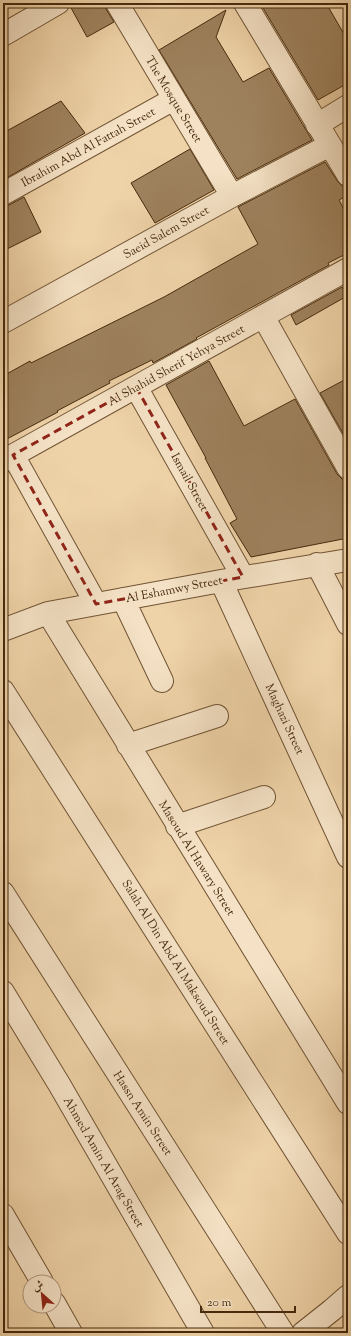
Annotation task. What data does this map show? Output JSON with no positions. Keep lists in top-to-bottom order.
{
  "streets": {
    "street": [
      "The Mosque Street",
      "Ibrahim Abd Al Fattah Street",
      "Saeid Salem Street",
      "Al Shahid Sherif Yehya Street",
      "Ismail Street",
      "Al Eshamwy Street",
      "Maghazi Street",
      "Masoud Al Hawary Street",
      "Salah Al Din Abd Al Maksoud Street",
      "Hassn Amin Street",
      "Ahmed Amin Al Arag Street"
    ]
  },
  "crossings": [
    ["The Mosque Street", "Ibrahim Abd Al Fattah Street"],
    ["The Mosque Street", "Saeid Salem Street"],
    ["Al Shahid Sherif Yehya Street", "Ismail Street"],
    ["Ismail Street", "Al Eshamwy Street"],
    ["Al Eshamwy Street", "Maghazi Street"],
    ["Al Eshamwy Street", "Masoud Al Hawary Street"]
  ],
  "scale_bar": "20 m",
  "north": "top left"
}
